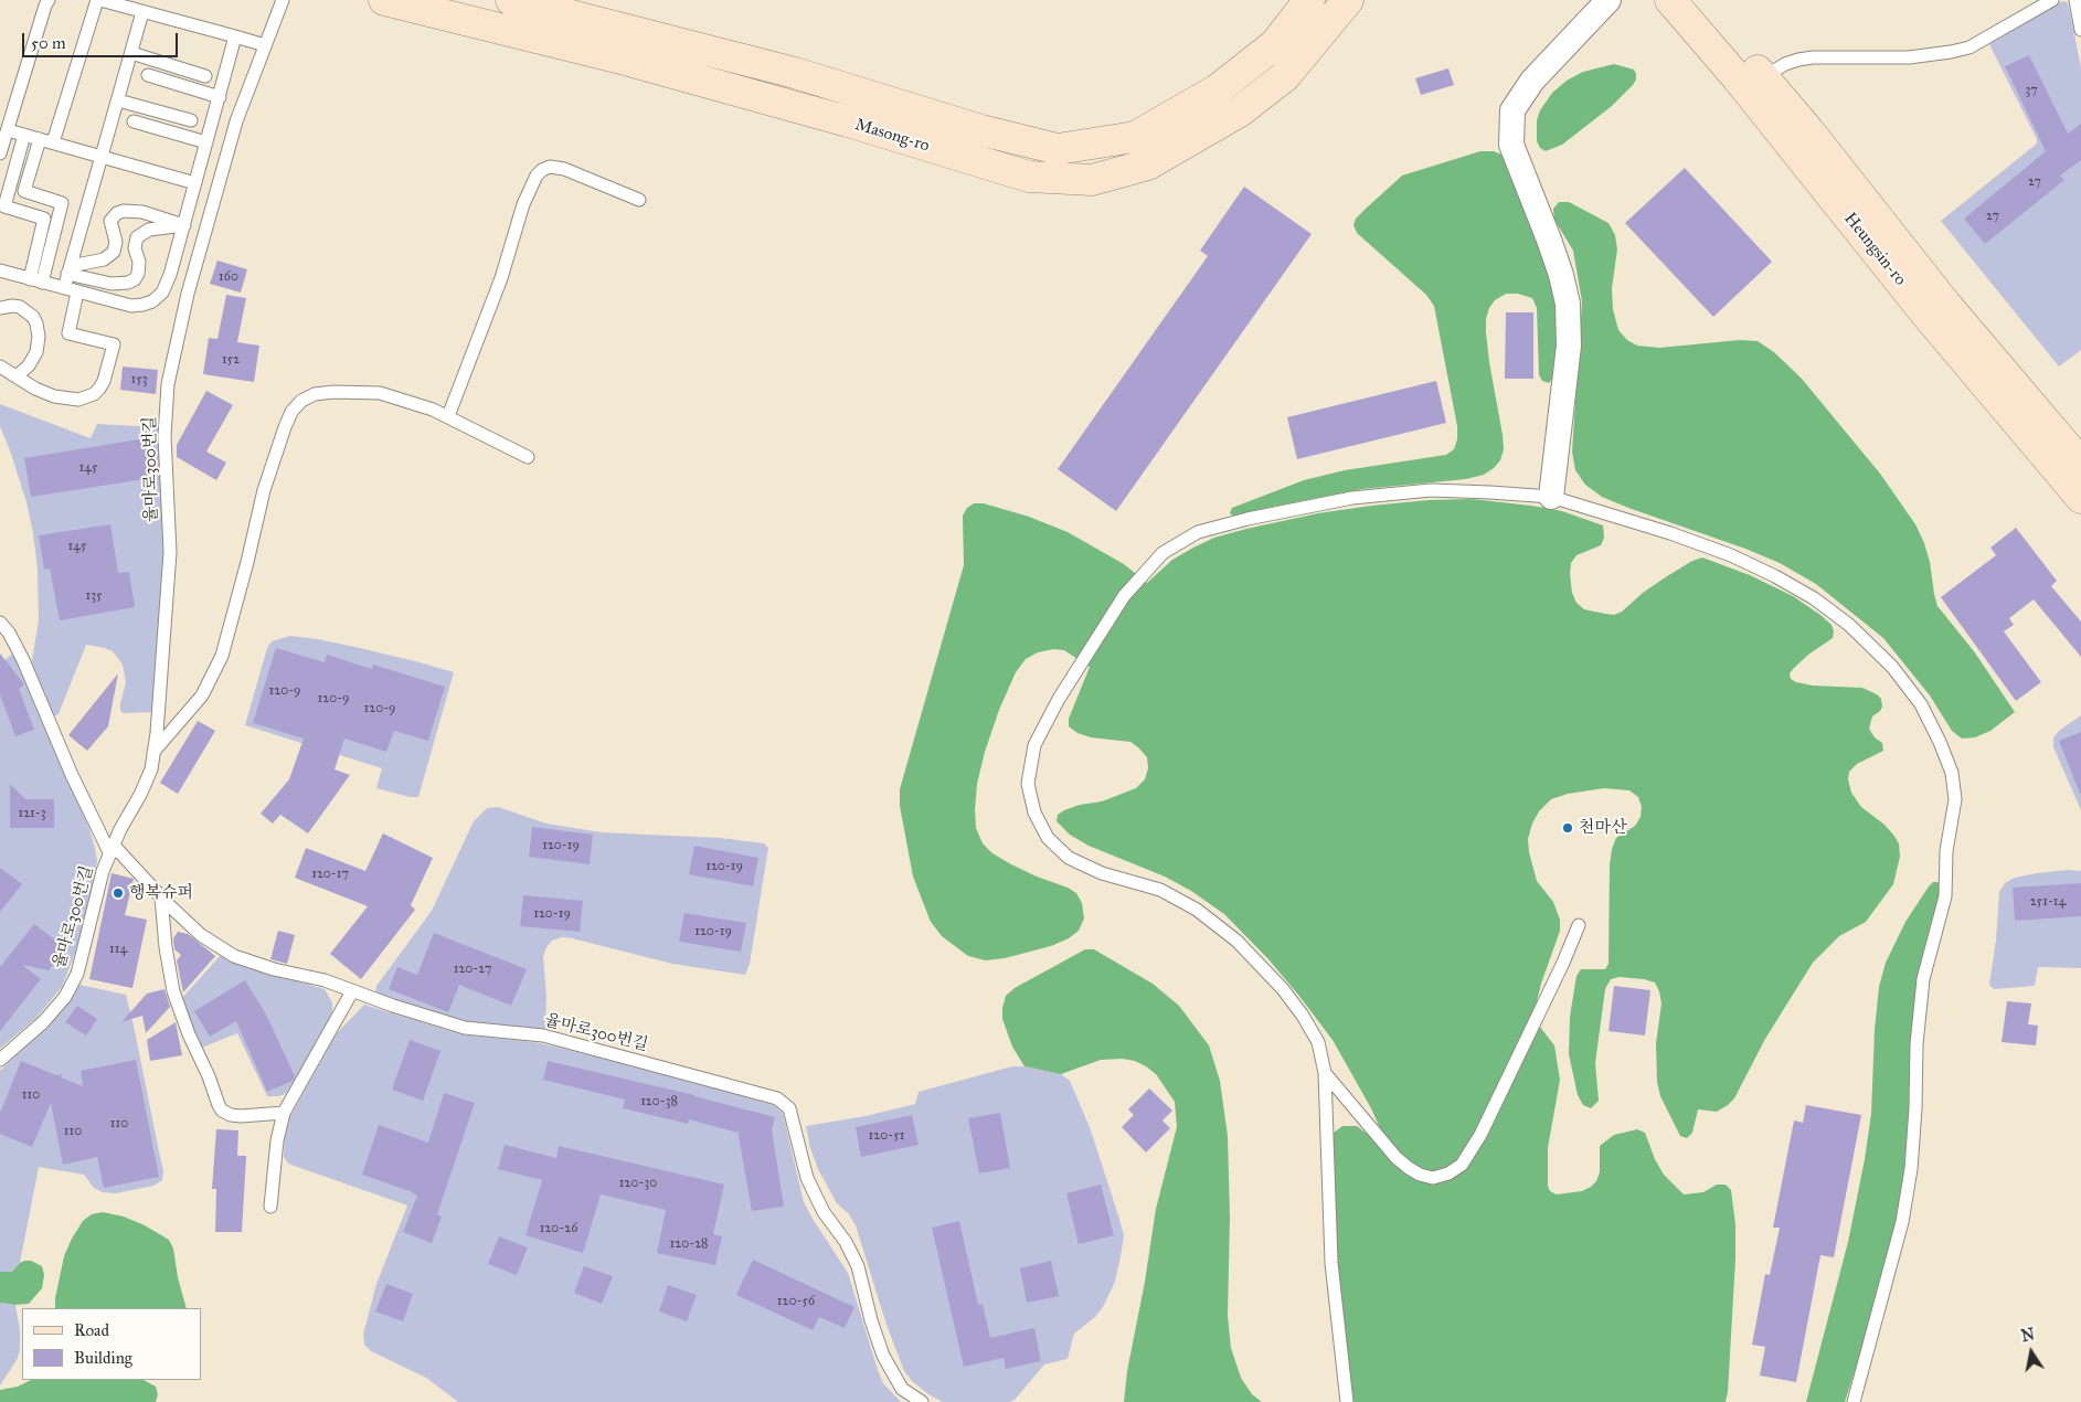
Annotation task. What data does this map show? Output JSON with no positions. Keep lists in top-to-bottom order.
{
  "streets": {
    "street": ["Masong-ro", "Heungsin-ro"],
    "lane": ["율마로300번길"]
  },
  "places": ["천마산", "행복슈퍼"],
  "house_numbers": [
    "37",
    "27",
    "27",
    "160",
    "152",
    "153",
    "145",
    "145",
    "135",
    "120-9",
    "120-9",
    "120-9",
    "121-3",
    "120-19",
    "120-19",
    "120-17",
    "251-14",
    "120-19",
    "120-19",
    "114",
    "120-27",
    "110",
    "120-38",
    "110",
    "110",
    "120-51",
    "120-30",
    "120-26",
    "120-28",
    "120-56"
  ],
  "legend": ["Road", "Building"],
  "scale_bar": "50 m",
  "north": "top"
}
